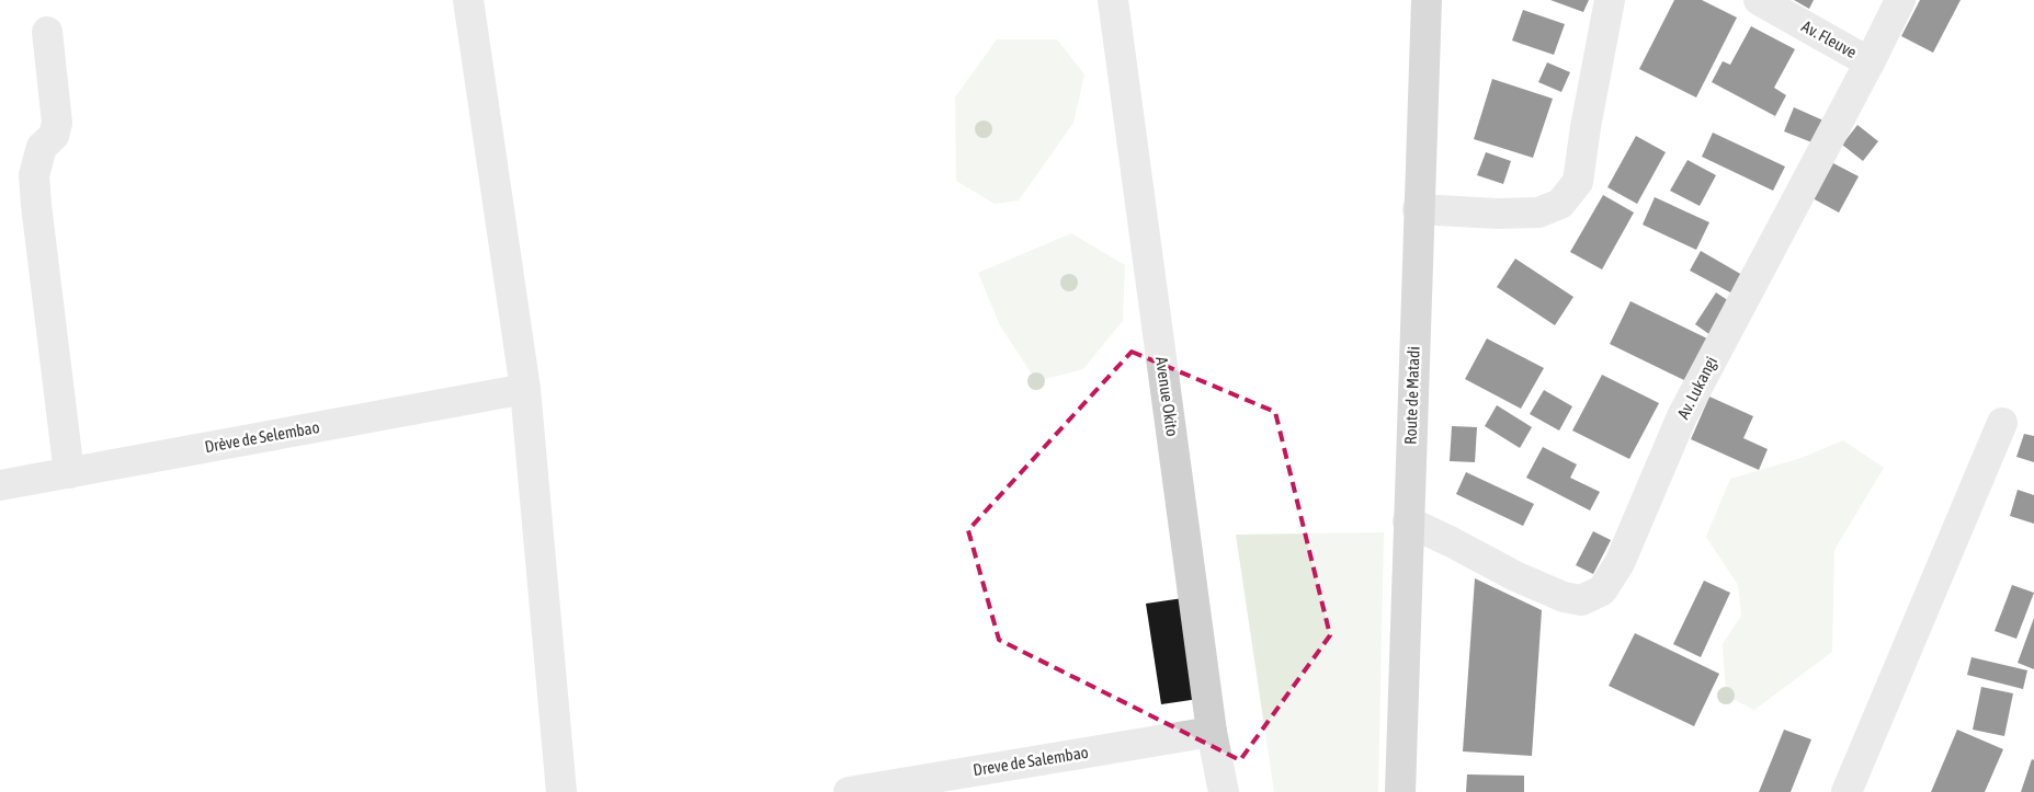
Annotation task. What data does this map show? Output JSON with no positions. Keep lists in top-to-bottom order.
{
  "streets": {
    "main road": ["Route de Matadi"],
    "street": [
      "Av. Fleuve",
      "Av. Lukangi",
      "Avenue Okito",
      "Drève de Selembao",
      "Dreve de Salembao"
    ]
  },
  "crossings": [
    ["Av. Fleuve", "Av. Lukangi"],
    ["Av. Lukangi", "Route de Matadi"],
    ["Avenue Okito", "Dreve de Salembao"]
  ]
}
